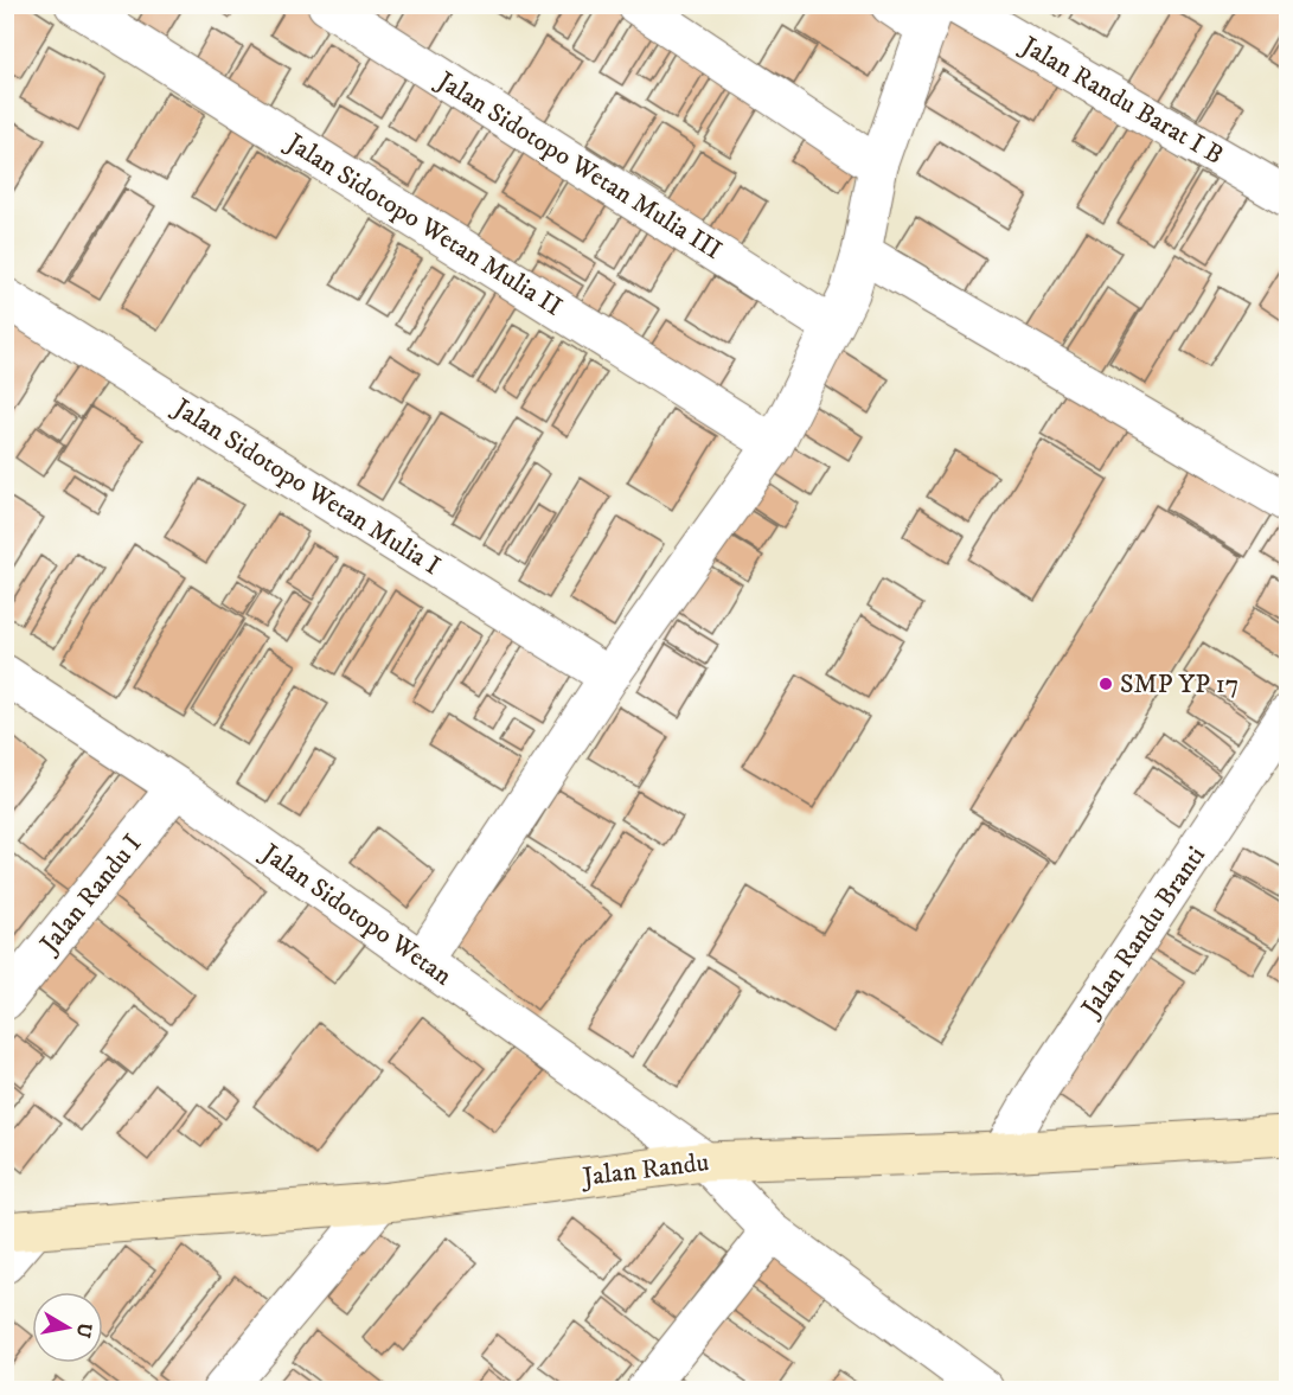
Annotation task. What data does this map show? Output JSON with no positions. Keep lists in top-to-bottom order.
{
  "streets": {
    "street": [
      "Jalan Randu Barat I B",
      "Jalan Sidotopo Wetan Mulia III",
      "Jalan Sidotopo Wetan Mulia II",
      "Jalan Sidotopo Wetan Mulia I",
      "Jalan Randu I",
      "Jalan Sidotopo Wetan",
      "Jalan Randu Branti",
      "Jalan Randu"
    ]
  },
  "crossings": [
    ["Jalan Randu I", "Jalan Sidotopo Wetan"],
    ["Jalan Sidotopo Wetan", "Jalan Randu"],
    ["Jalan Randu Branti", "Jalan Randu"]
  ],
  "places": ["SMP YP 17"],
  "north": "right"
}
